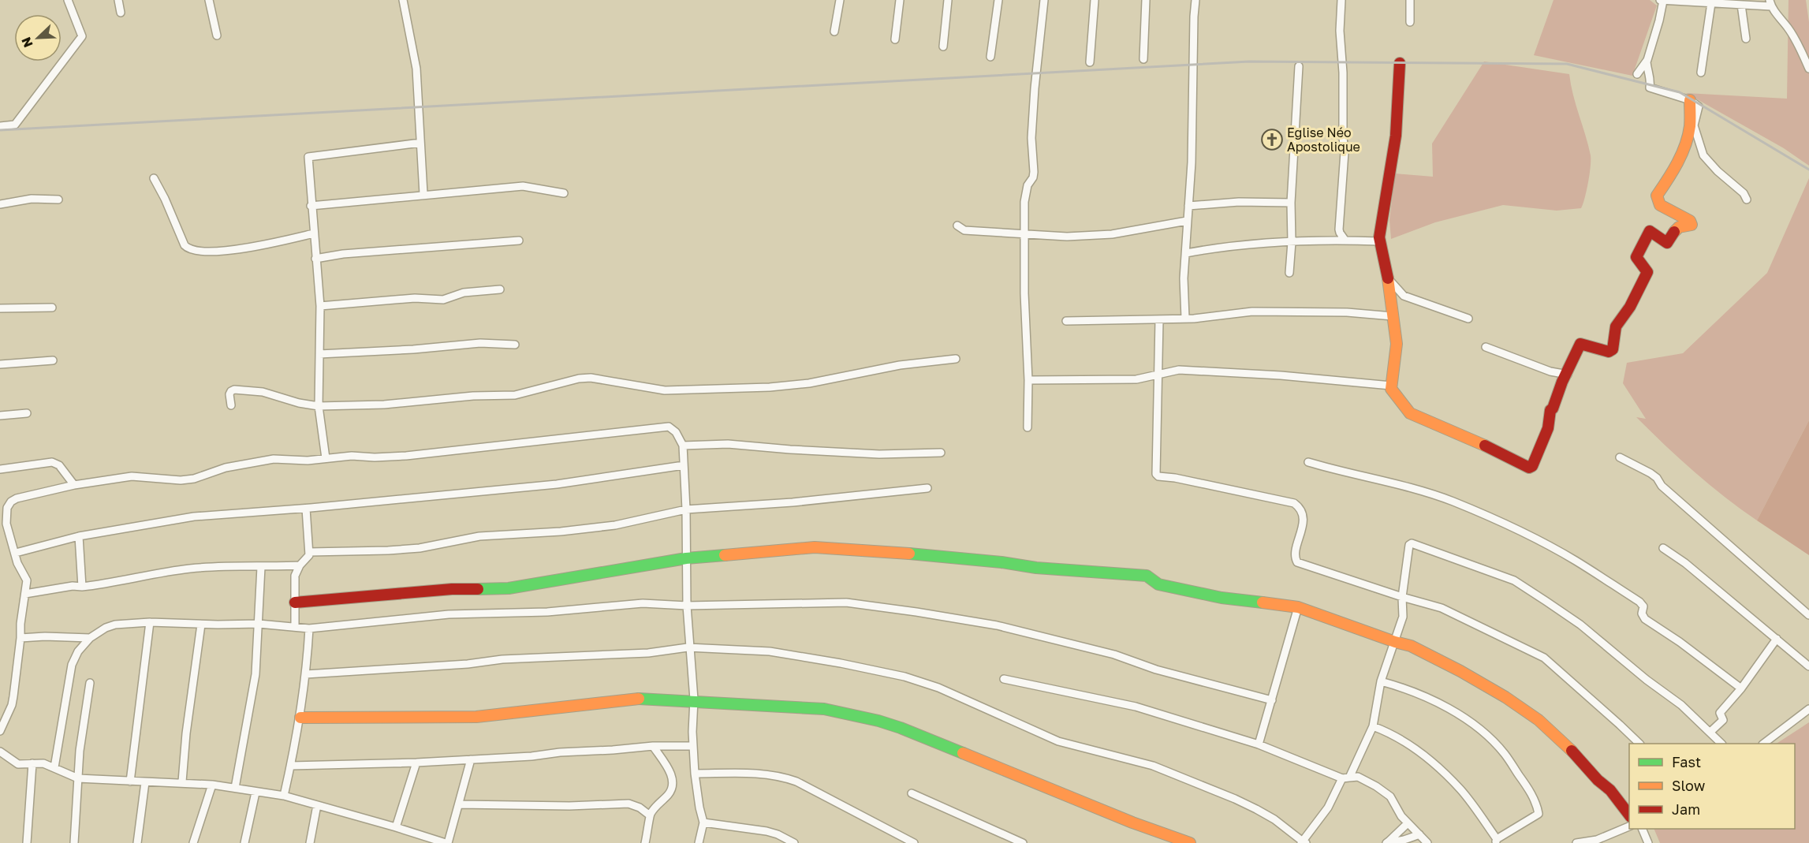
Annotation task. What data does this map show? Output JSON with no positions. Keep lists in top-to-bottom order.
{
  "places": {
    "church": ["Eglise Néo Apostolique"]
  },
  "legend": ["Fast", "Slow", "Jam"],
  "north": "bottom left"
}
